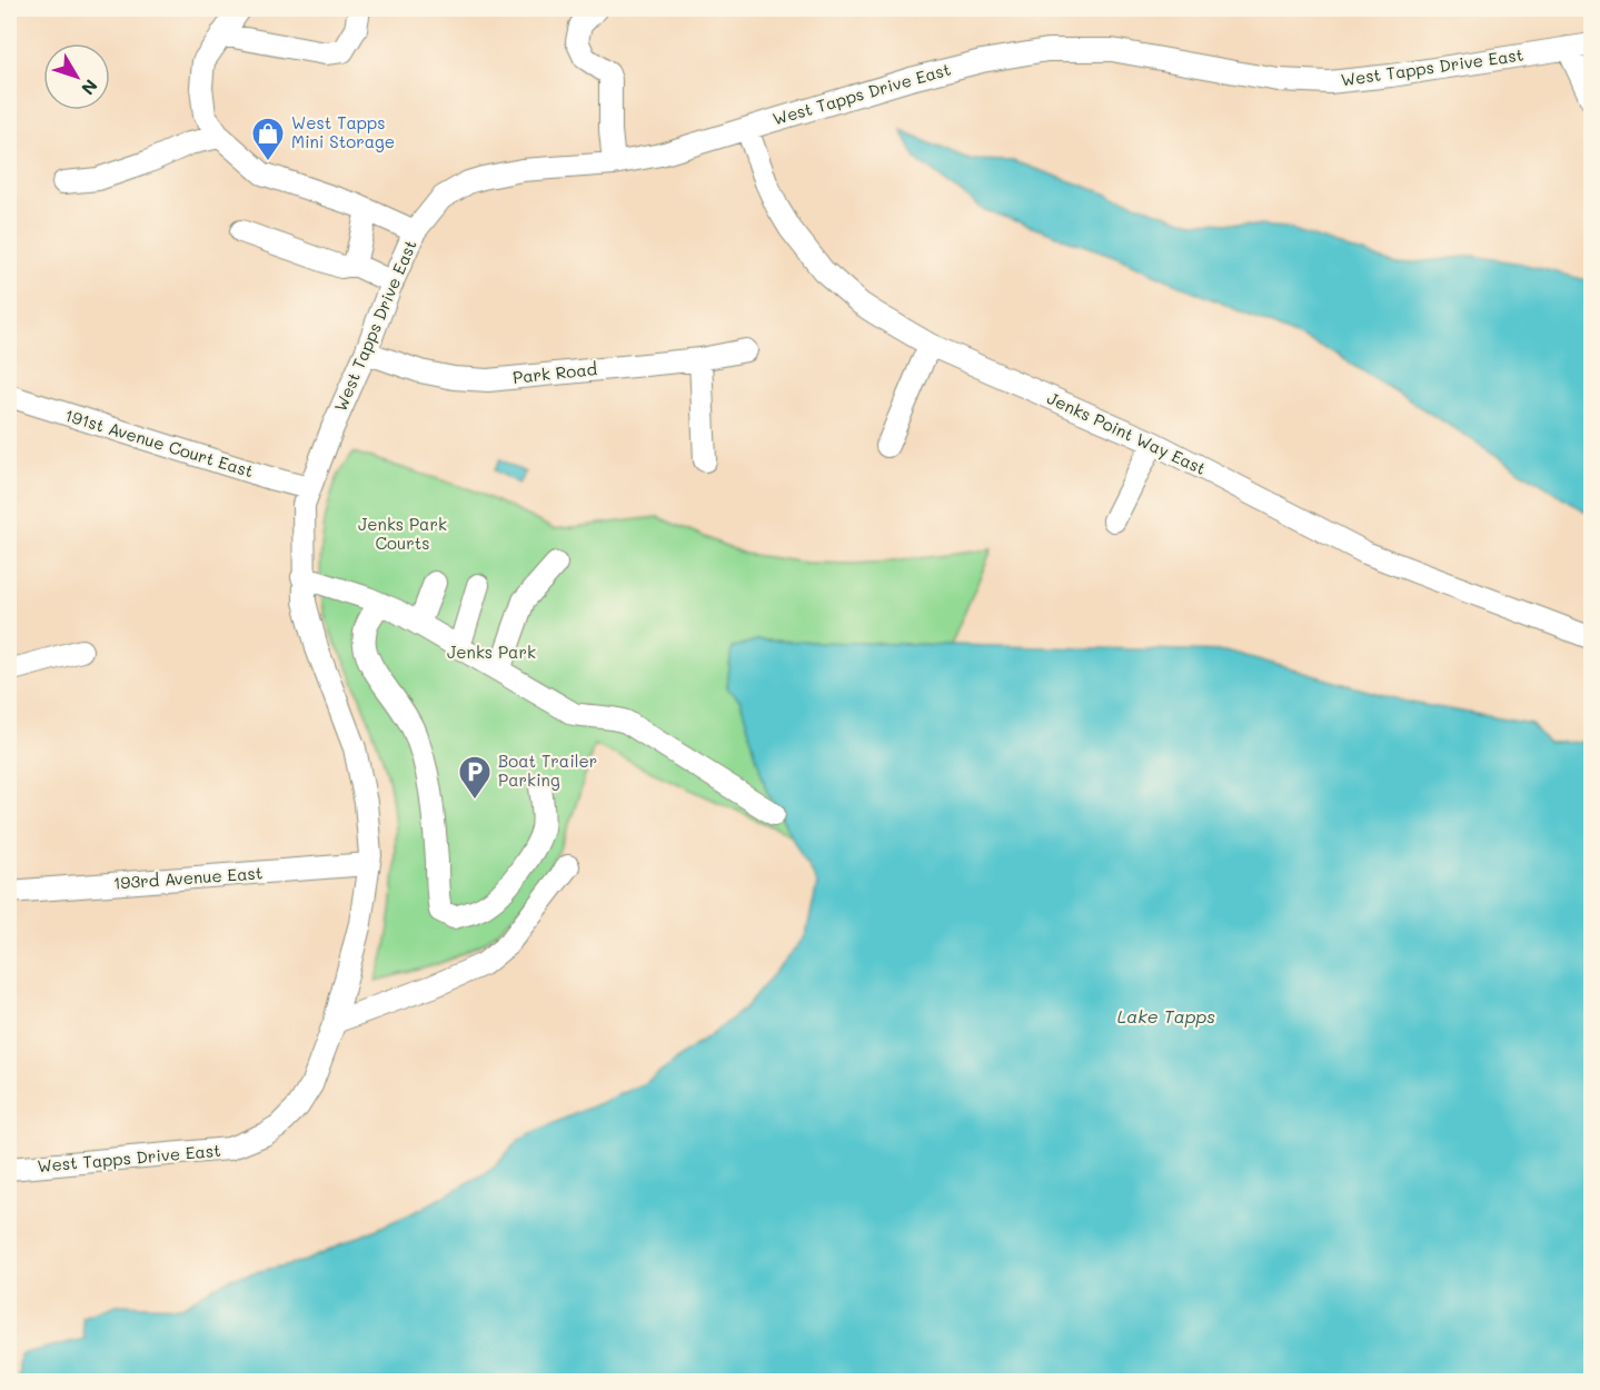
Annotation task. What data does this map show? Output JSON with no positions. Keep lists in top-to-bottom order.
{
  "streets": {
    "street": [
      "West Tapps Drive East",
      "Park Road",
      "Jenks Point Way East",
      "191st Avenue Court East",
      "193rd Avenue East"
    ]
  },
  "crossings": [
    ["West Tapps Drive East", "Park Road"],
    ["West Tapps Drive East", "Jenks Point Way East"],
    ["West Tapps Drive East", "191st Avenue Court East"],
    ["West Tapps Drive East", "193rd Avenue East"]
  ],
  "water": ["Lake Tapps"],
  "parks": ["Jenks Park Courts", "Jenks Park"],
  "places": {
    "shop": ["West Tapps Mini Storage"],
    "parking": ["Boat Trailer Parking"]
  },
  "north": "bottom right"
}
